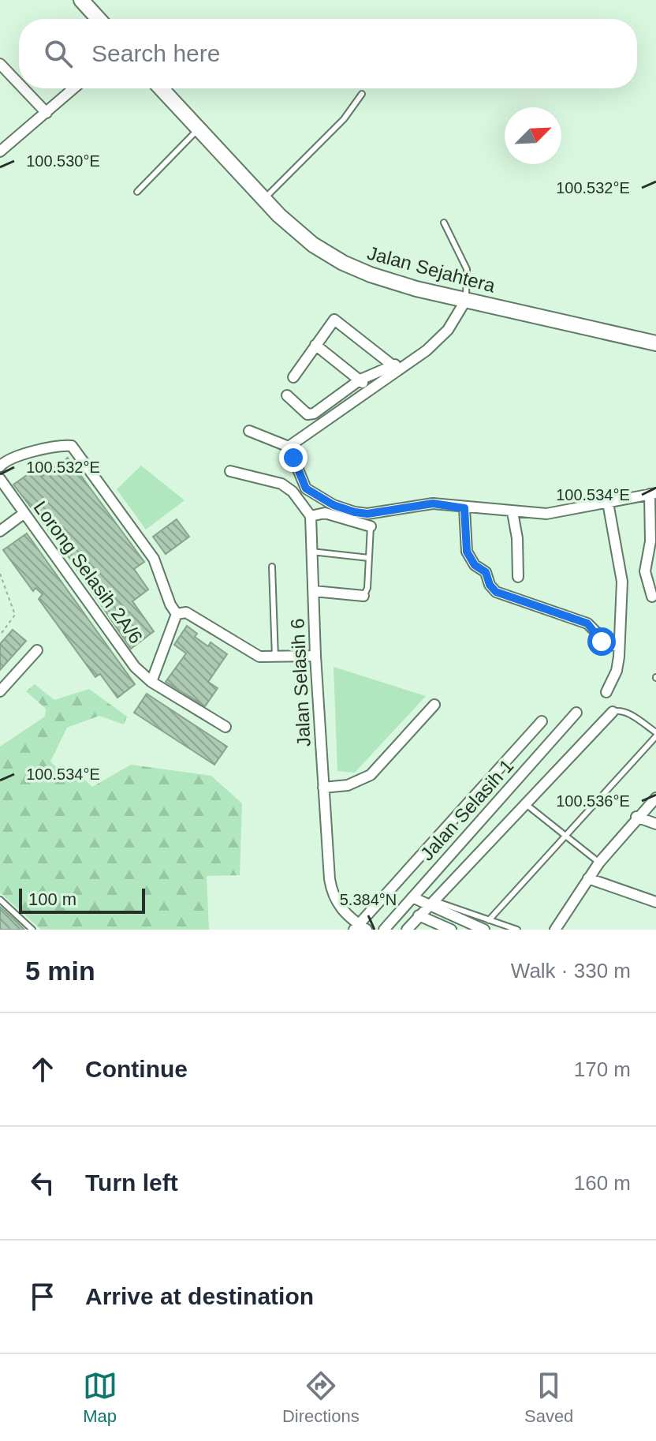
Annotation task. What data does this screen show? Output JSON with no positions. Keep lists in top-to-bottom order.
{
  "streets": {
    "main road": ["Jalan Sejahtera"],
    "street": ["Lorong Selasih 2A/6", "Jalan Selasih 6", "Jalan Selasih 1"]
  },
  "scale_bar": "100 m",
  "north": "top right",
  "page": {
    "search": "Search here",
    "scale": "100 m",
    "heading": ["5 min", "Walk · 330 m"],
    "list": [
      ["Continue", "170 m"],
      ["Turn left", "160 m"],
      "Arrive at destination"
    ],
    "nav": ["Map", "Directions", "Saved"]
  },
  "coordinates": [
    "100.530°E",
    "100.532°E",
    "100.534°E",
    "100.536°E",
    "5.384°N"
  ]
}
